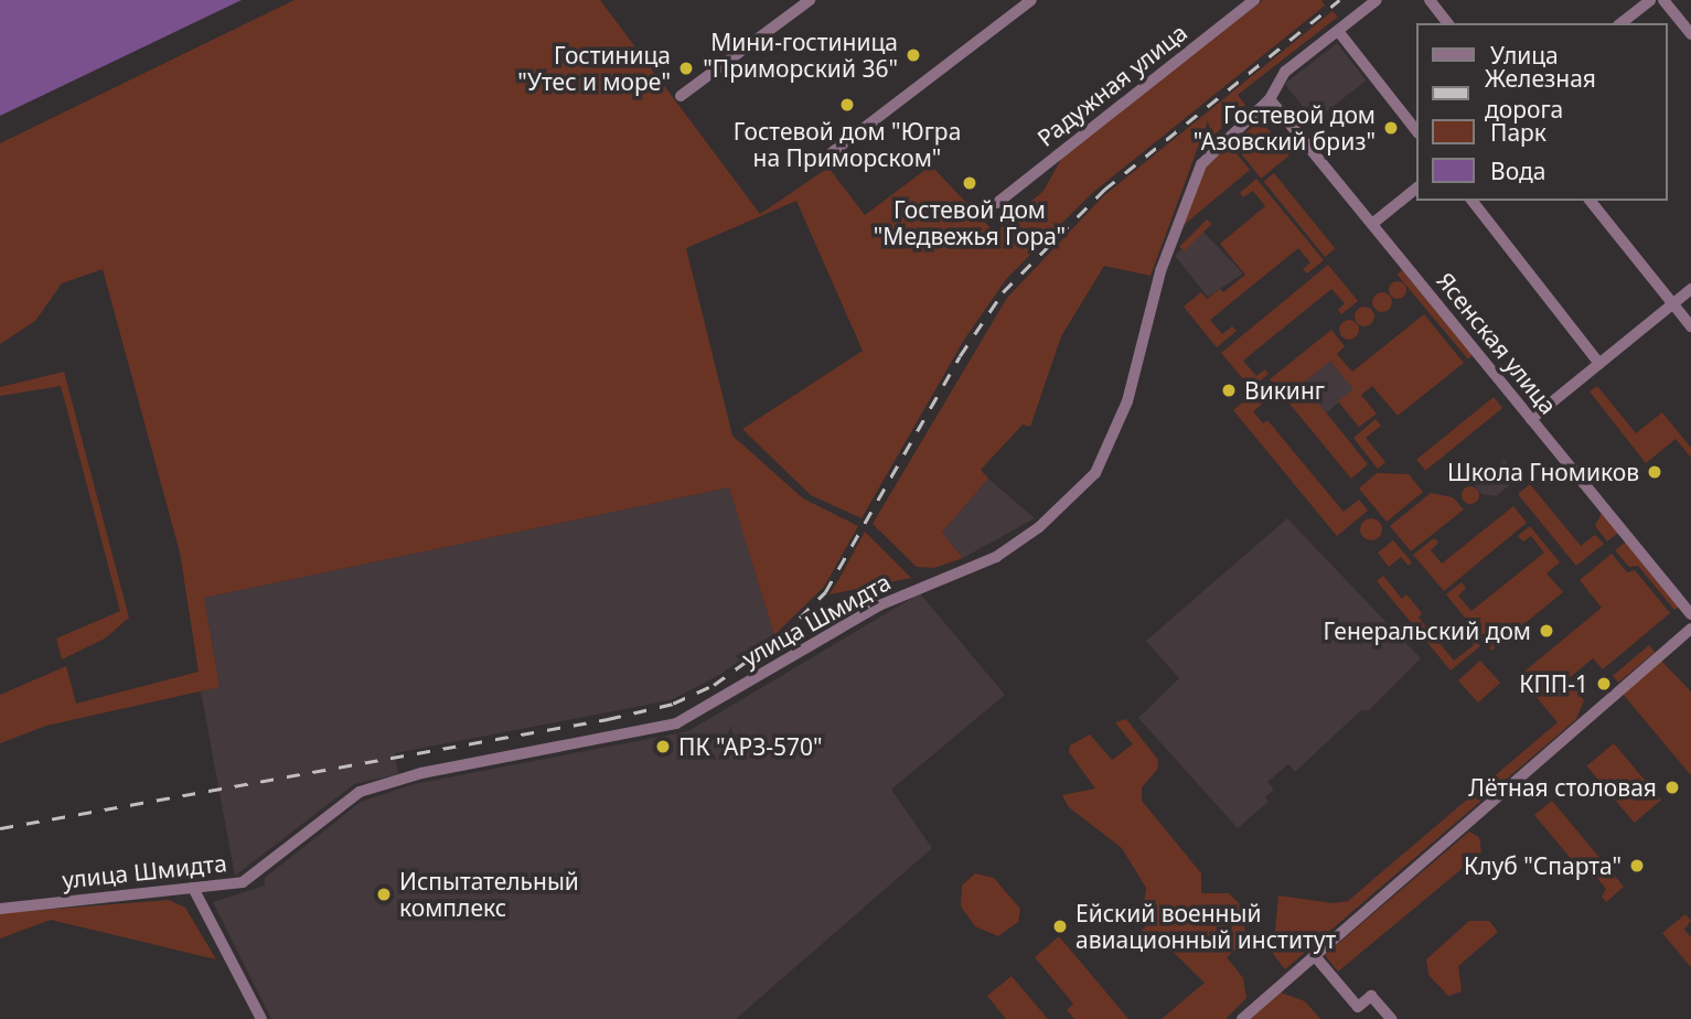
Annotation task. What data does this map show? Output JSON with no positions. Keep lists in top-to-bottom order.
{
  "streets": {
    "street": ["Радужная улица", "Ясенская улица", "улица Шмидта"]
  },
  "crossings": [
    ["Ясенская улица", "улица Шмидта"]
  ],
  "places": [
    "Мини-гостиница \"Приморский 36\"",
    "Гостиница \"Утес и море\"",
    "Гостевой дом \"Югра на Приморском\"",
    "Гостевой дом \"Азовский бриз\"",
    "Гостевой дом \"Медвежья Гора\"",
    "Викинг",
    "Школа Гномиков",
    "Генеральский дом",
    "КПП-1",
    "ПК \"АРЗ-570\"",
    "Лётная столовая",
    "Клуб \"Спарта\"",
    "Испытательный комплекс",
    "Ейский военный авиационный институт"
  ],
  "legend": [
    "Улица",
    "Железная дорога",
    "Парк",
    "Вода"
  ]
}
